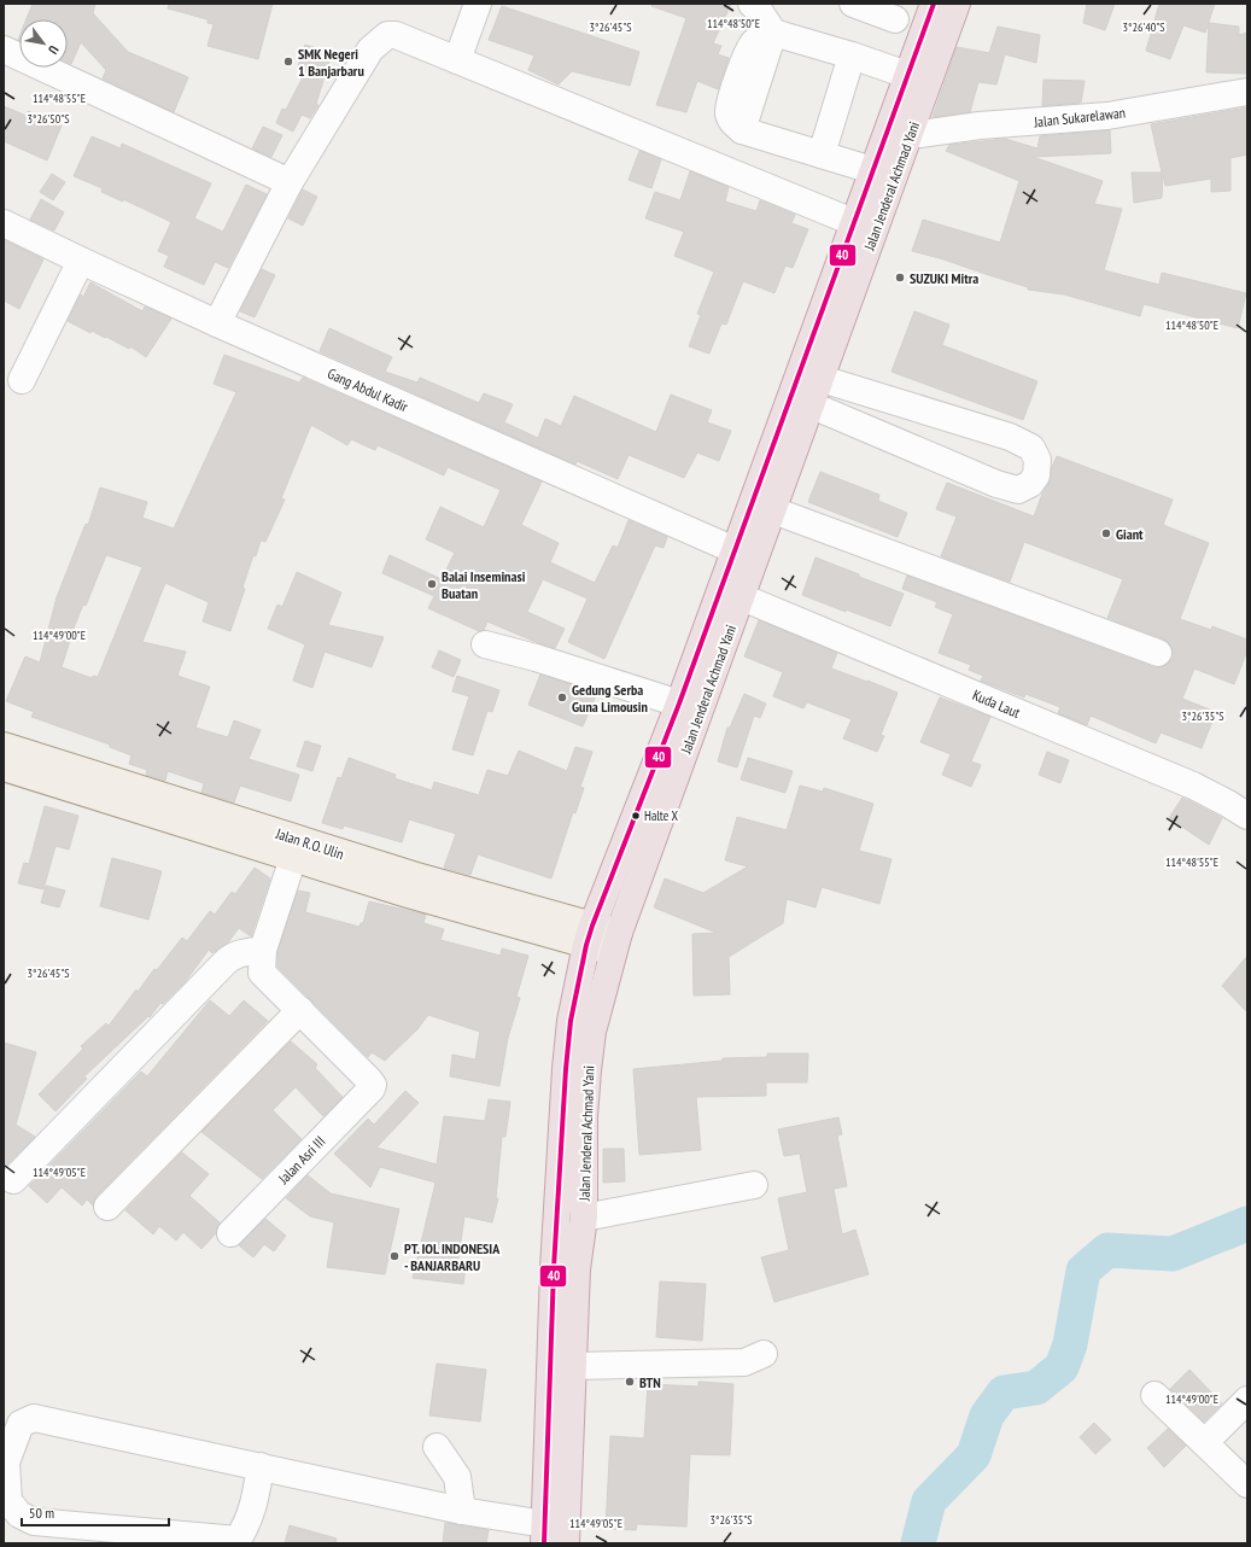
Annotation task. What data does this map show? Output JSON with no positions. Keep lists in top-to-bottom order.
{
  "streets": {
    "highway": ["Jalan Jenderal Achmad Yani"],
    "main road": ["Jalan R.O. Ulin"],
    "street": [
      "Jalan Sukarelawan",
      "Gang Abdul Kadir",
      "Kuda Laut",
      "Jalan Asri III"
    ]
  },
  "crossings": [
    ["Jalan Sukarelawan", "Jalan Jenderal Achmad Yani"],
    ["Jalan Jenderal Achmad Yani", "Gang Abdul Kadir"],
    ["Jalan Jenderal Achmad Yani", "Kuda Laut"],
    ["Jalan Jenderal Achmad Yani", "Jalan R.O. Ulin"]
  ],
  "places": [
    "SMK Negeri 1 Banjarbaru",
    "SUZUKI Mitra",
    "Giant",
    "Balai Inseminasi Buatan",
    "Gedung Serba Guna Limousin",
    "Halte X",
    "PT. IOL INDONESIA - BANJARBARU",
    "BTN"
  ],
  "lines": ["transit line 40"],
  "scale_bar": "50 m",
  "north": "bottom right",
  "coordinates": [
    "114°48'50\"E",
    "3°26'45\"S",
    "3°26'40\"S",
    "114°48'55\"E",
    "3°26'50\"S",
    "114°49'00\"E",
    "3°26'35\"S",
    "114°49'05\"E"
  ]
}
